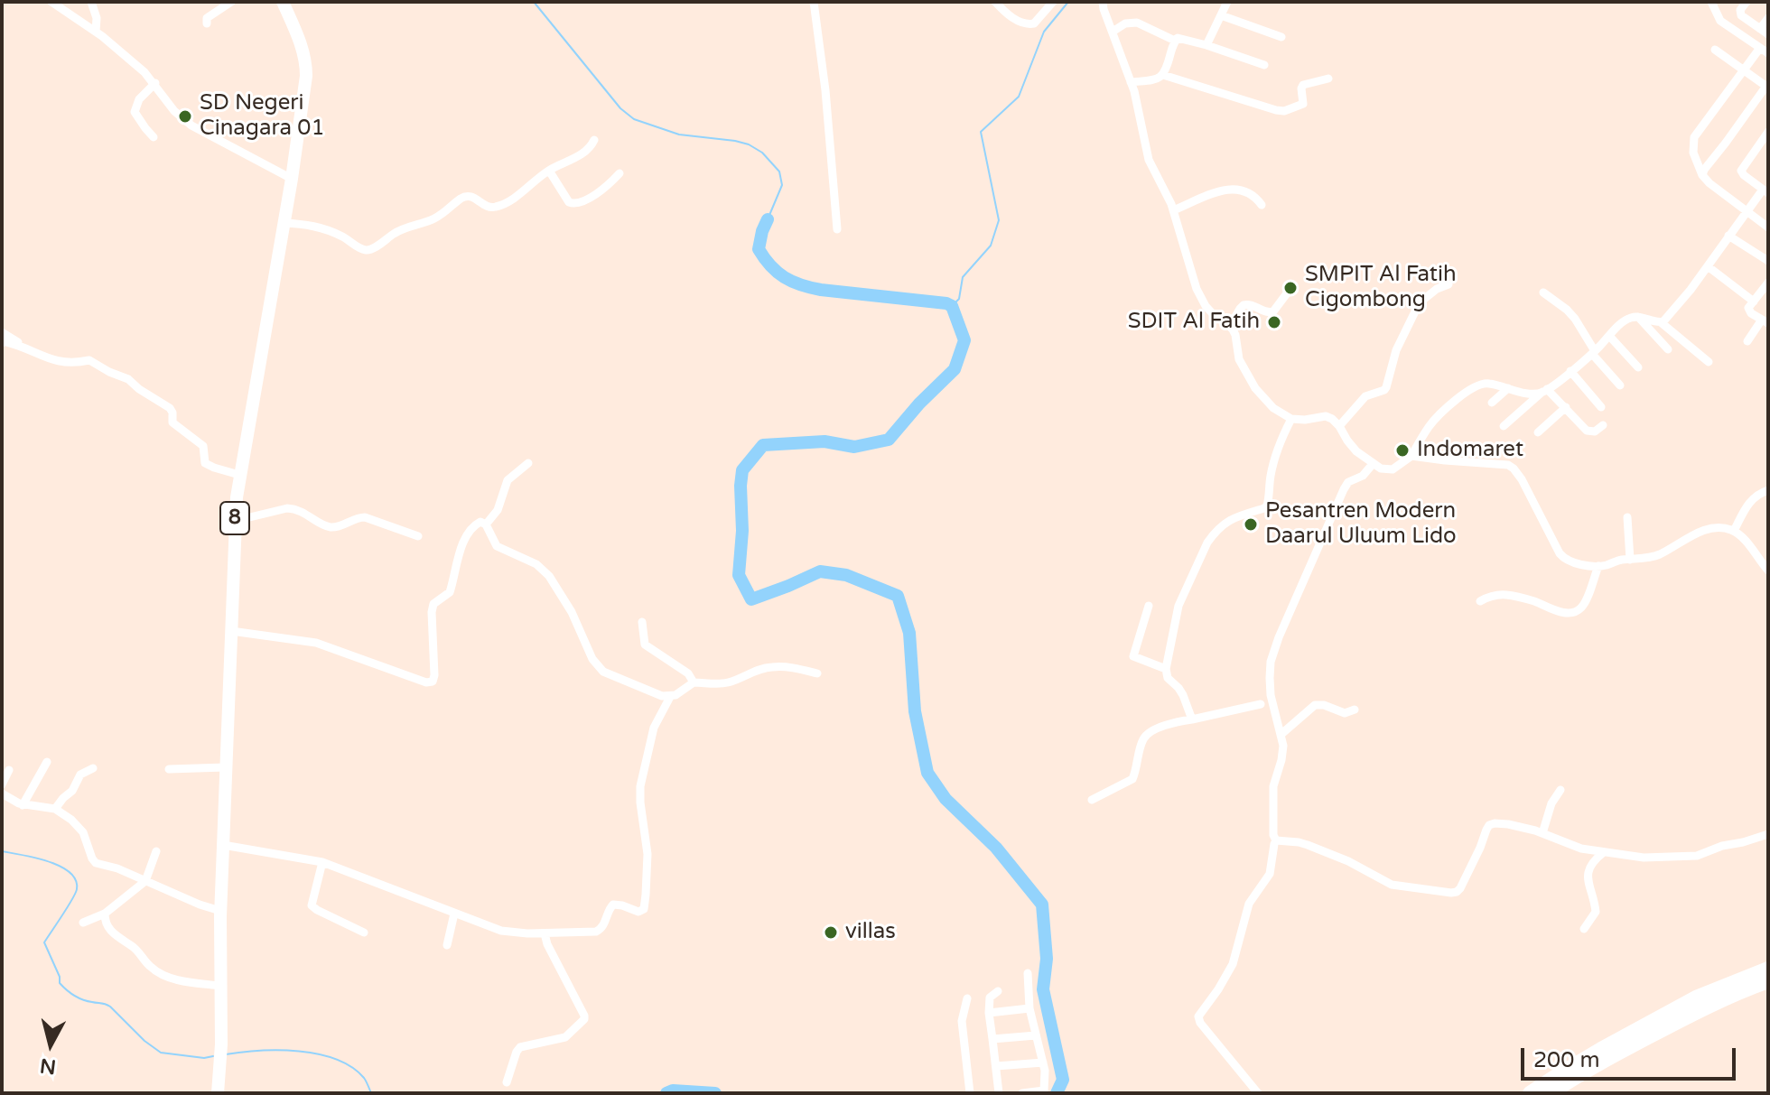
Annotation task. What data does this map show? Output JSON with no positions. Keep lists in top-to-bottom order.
{
  "streets": {
    "highway": ["8"]
  },
  "places": [
    "SD Negeri Cinagara 01",
    "SMPIT Al Fatih Cigombong",
    "SDIT Al Fatih",
    "Indomaret",
    "Pesantren Modern Daarul Uluum Lido",
    "villas"
  ],
  "scale_bar": "200 m",
  "north": "bottom"
}
